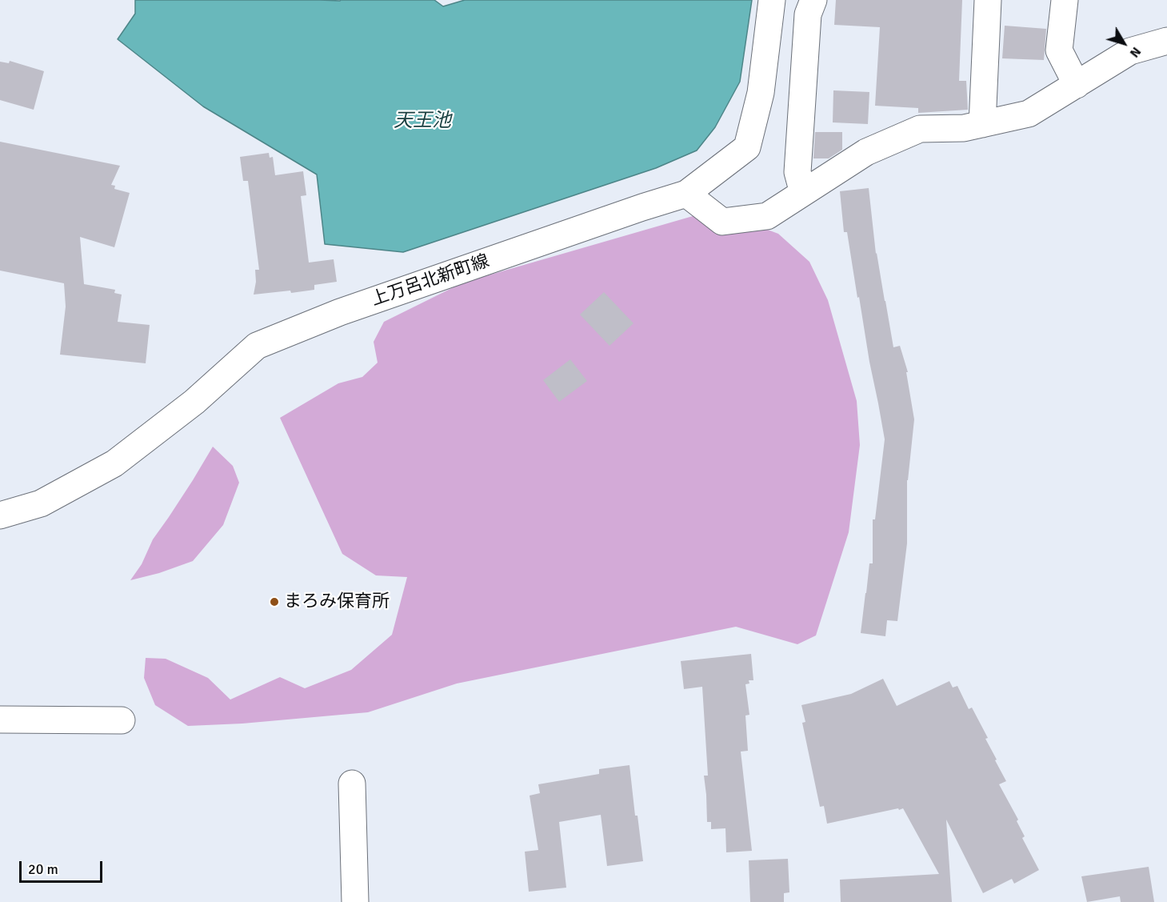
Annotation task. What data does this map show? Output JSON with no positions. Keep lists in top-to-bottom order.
{
  "streets": {
    "street": ["上万呂北新町線"]
  },
  "water": ["天王池"],
  "places": ["まろみ保育所"],
  "scale_bar": "20 m",
  "north": "bottom right"
}
